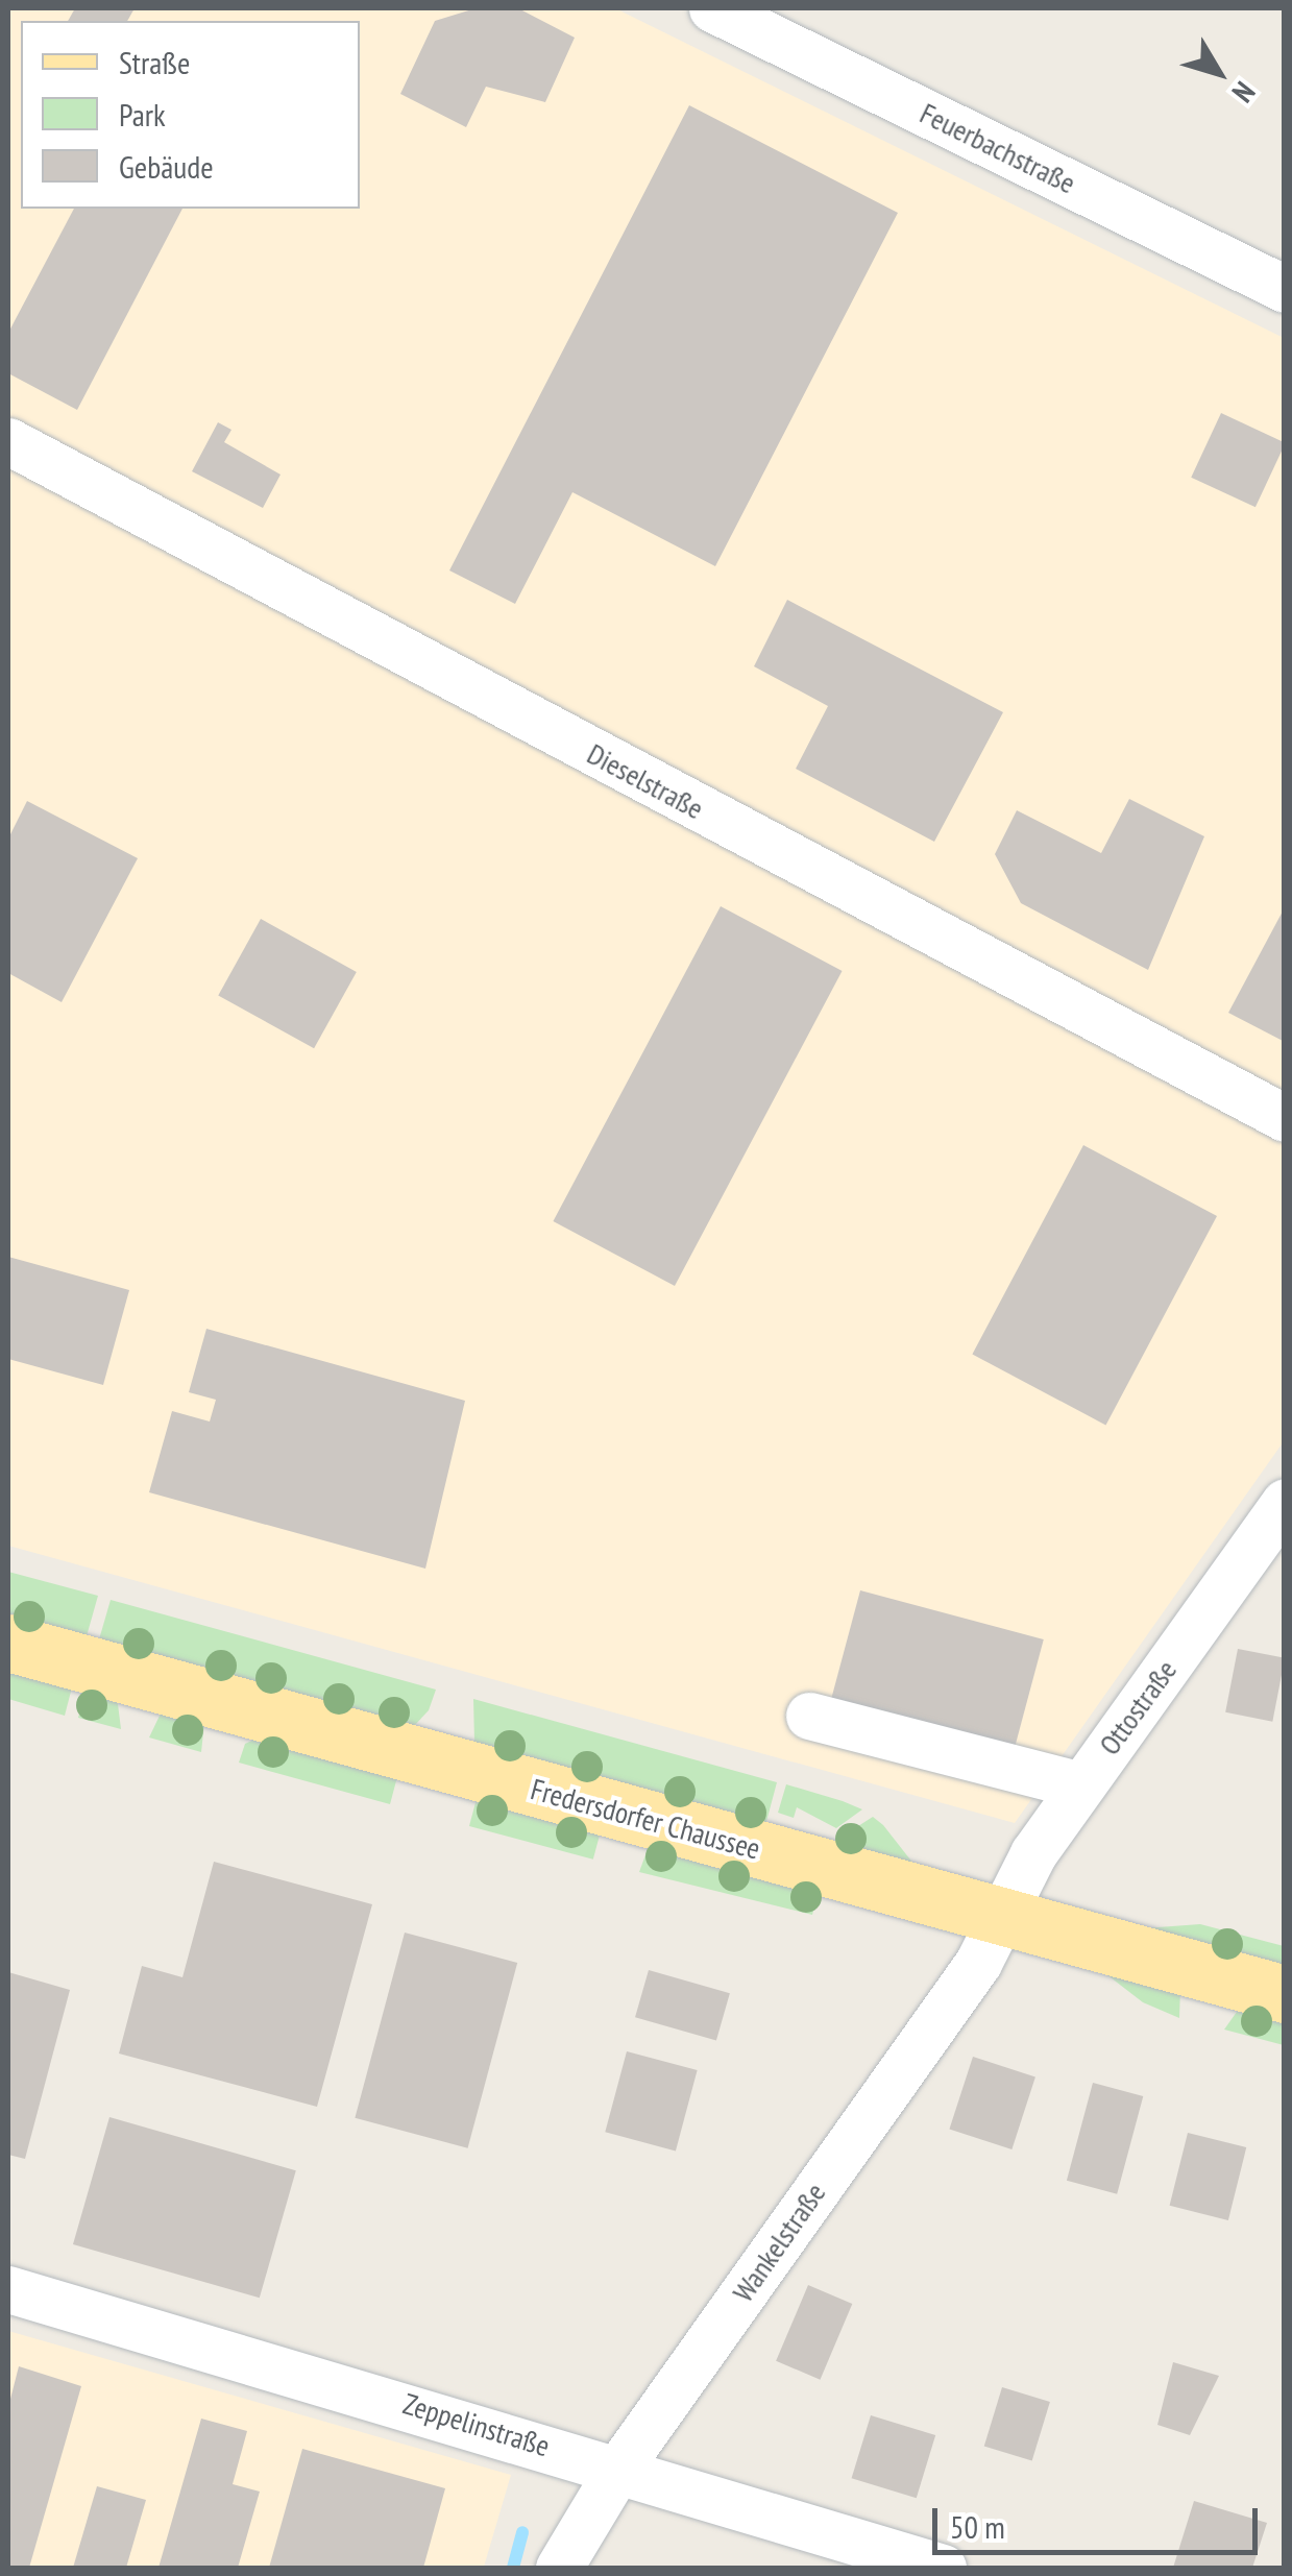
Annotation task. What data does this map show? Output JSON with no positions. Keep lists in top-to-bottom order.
{
  "streets": {
    "main road": ["Fredersdorfer Chaussee"],
    "street": [
      "Feuerbachstraße",
      "Dieselstraße",
      "Ottostraße",
      "Wankelstraße",
      "Zeppelinstraße"
    ]
  },
  "crossings": [
    ["Ottostraße", "Fredersdorfer Chaussee"],
    ["Ottostraße", "Wankelstraße"],
    ["Fredersdorfer Chaussee", "Wankelstraße"],
    ["Wankelstraße", "Zeppelinstraße"]
  ],
  "legend": ["Straße", "Park", "Gebäude"],
  "scale_bar": "50 m",
  "north": "bottom right"
}
